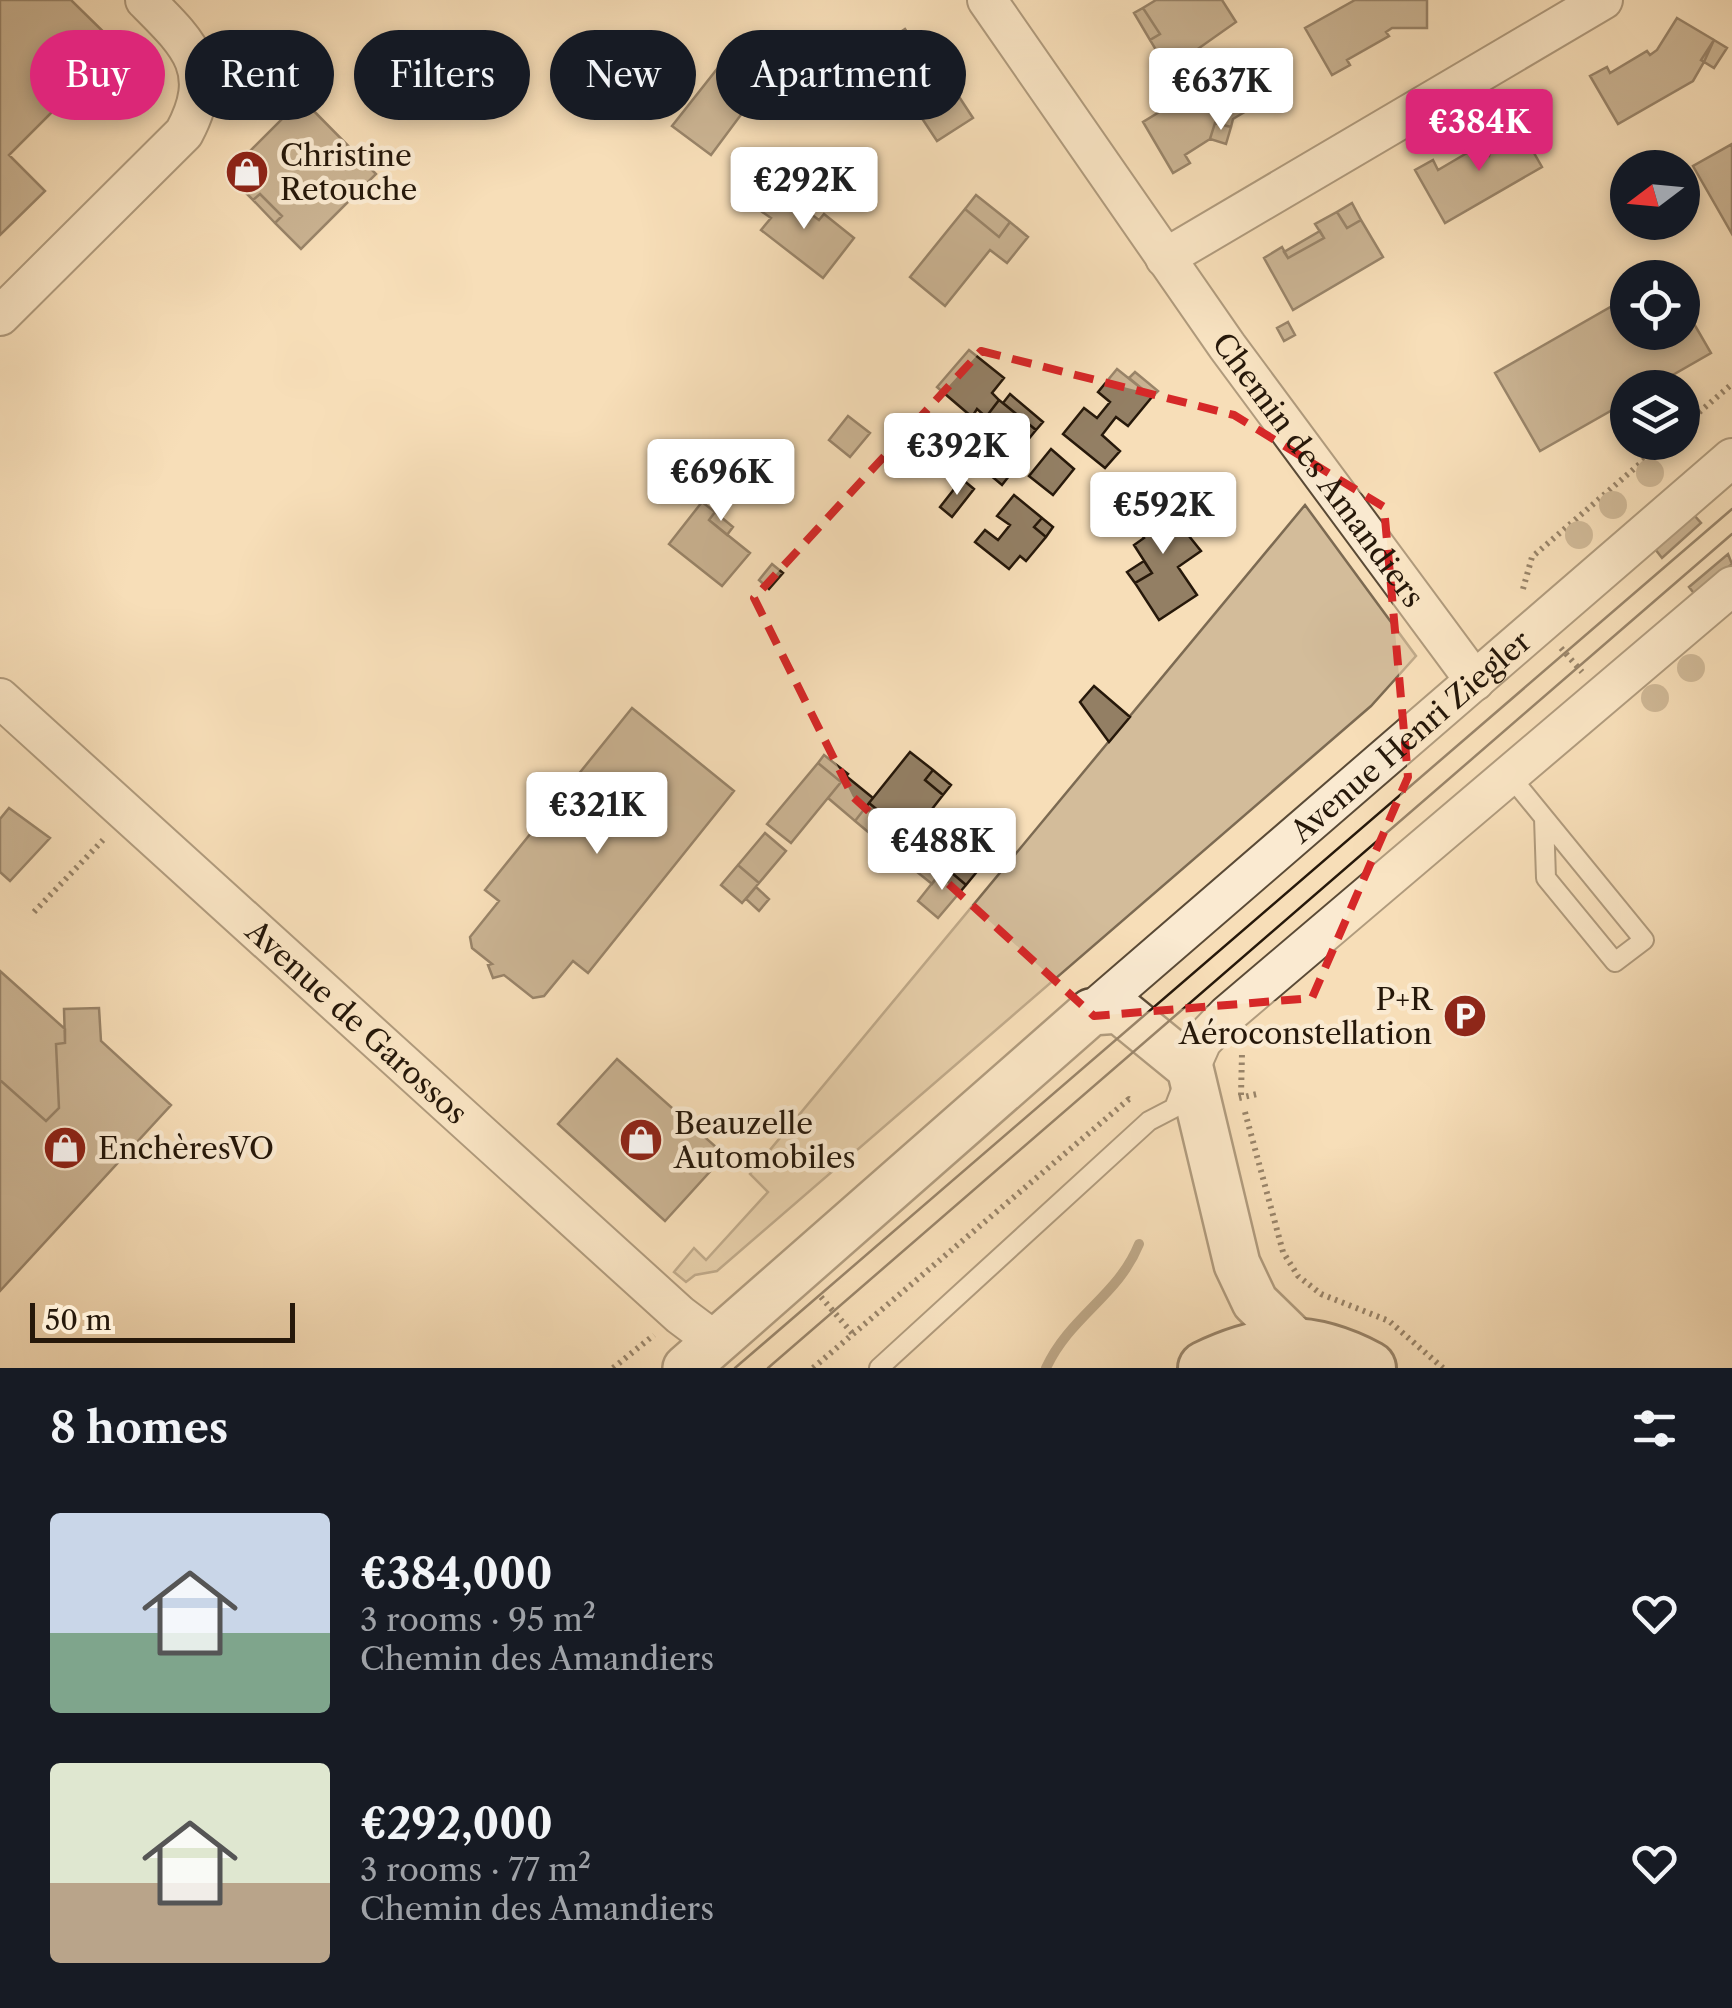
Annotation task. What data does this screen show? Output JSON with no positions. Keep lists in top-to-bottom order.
{
  "streets": {
    "street": ["Chemin des Amandiers", "Avenue Henri Ziegler", "Avenue de Garossos"]
  },
  "crossings": [
    ["Chemin des Amandiers", "Avenue Henri Ziegler"]
  ],
  "places": {
    "shop": ["Christine Retouche", "Beauzelle Automobiles", "EnchèresVO"],
    "parking": ["P+R Aéroconstellation"]
  },
  "scale_bar": "50 m",
  "north": "left",
  "page": {
    "chip": [
      "Buy",
      "Rent",
      "Filters",
      "New",
      "Apartment"
    ],
    "price": [
      "€637K",
      "€384K",
      "€292K",
      "€392K",
      "€696K",
      "€592K",
      "€321K",
      "€488K"
    ],
    "scale": "50 m",
    "heading": "8 homes",
    "list": [
      {
        "name": "€384,000",
        "note": "3 rooms · 95 m² · Chemin des Amandiers"
      },
      {
        "name": "€292,000",
        "note": "3 rooms · 77 m² · Chemin des Amandiers"
      }
    ]
  }
}
